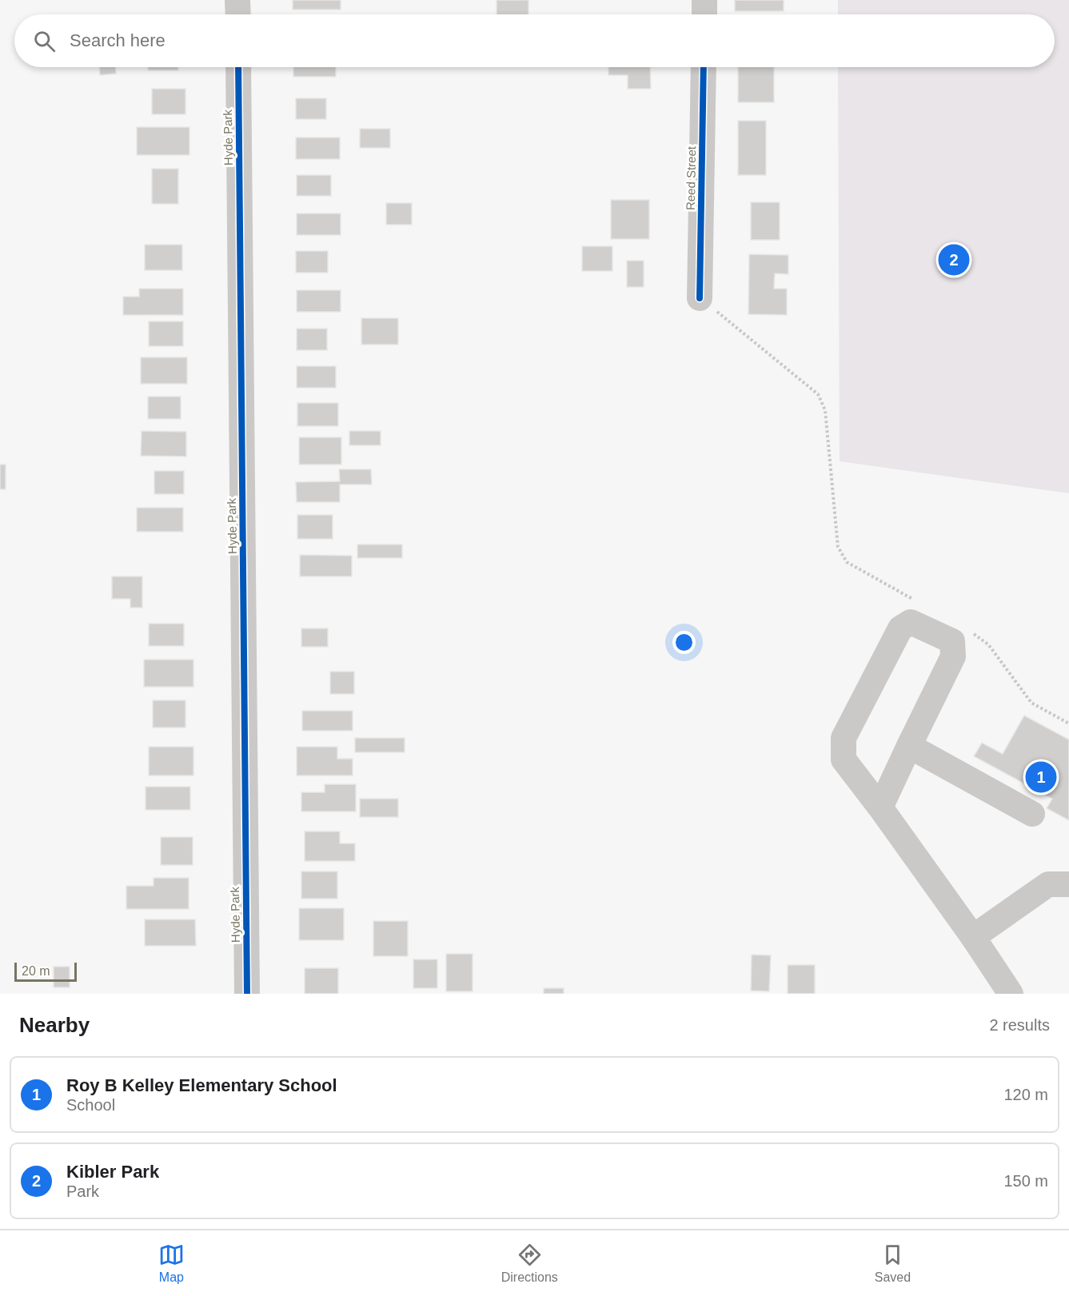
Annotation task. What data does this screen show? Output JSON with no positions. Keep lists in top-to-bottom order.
{
  "streets": {
    "street": ["Hyde Park", "Reed Street"]
  },
  "scale_bar": "20 m",
  "page": {
    "search": "Search here",
    "pins": ["2", "1"],
    "scale": "20 m",
    "heading": ["Nearby", "2 results"],
    "list": [
      {
        "mark": "1",
        "name": "Roy B Kelley Elementary School",
        "note": "School",
        "value": "120 m"
      },
      {
        "mark": "2",
        "name": "Kibler Park",
        "note": "Park",
        "value": "150 m"
      }
    ],
    "nav": ["Map", "Directions", "Saved"]
  }
}
